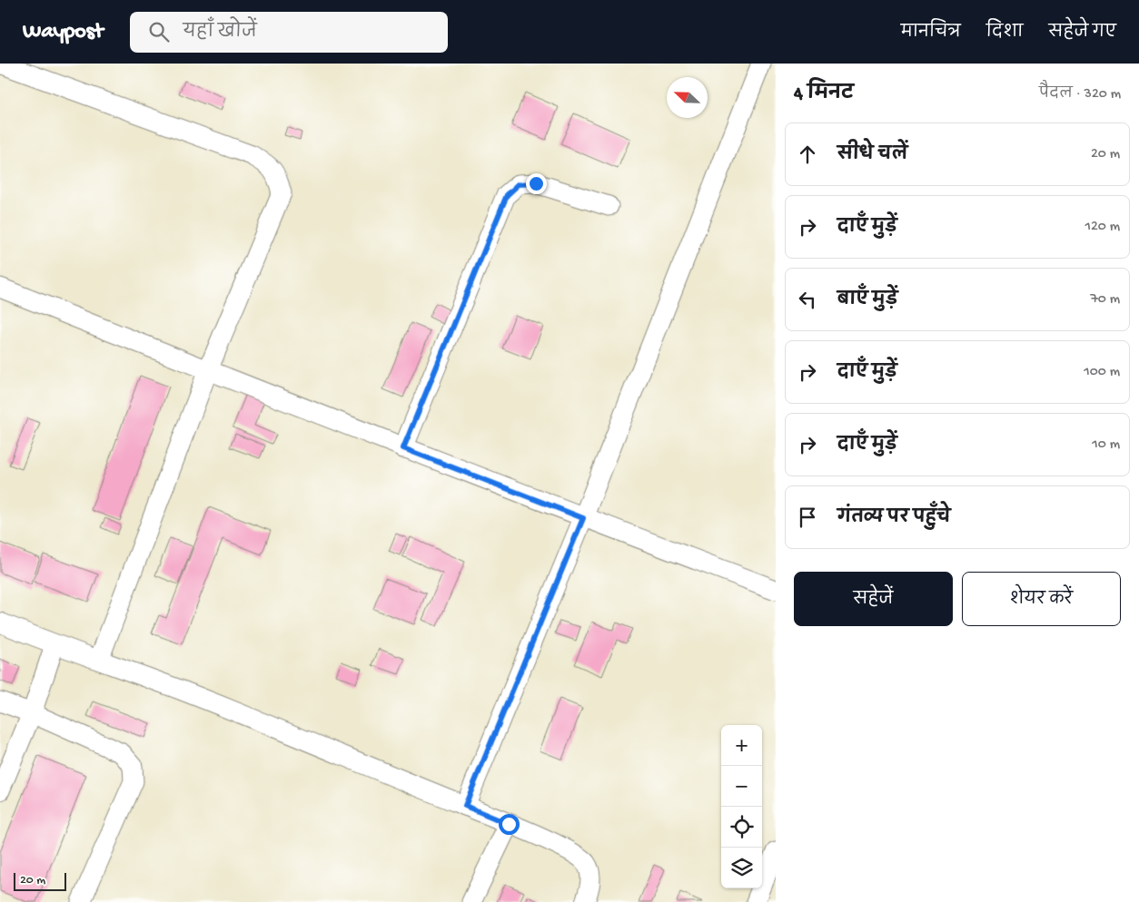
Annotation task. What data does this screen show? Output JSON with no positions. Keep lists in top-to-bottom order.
{
  "scale_bar": "20 m",
  "north": "top left",
  "page": {
    "header": "Waypost",
    "search": "यहाँ खोजें",
    "nav": ["मानचित्र", "दिशा", "सहेजे गए"],
    "heading": ["4 मिनट", "पैदल · 320 m"],
    "list": [
      ["सीधे चलें", "20 m"],
      ["दाएँ मुड़ें", "120 m"],
      ["बाएँ मुड़ें", "70 m"],
      ["दाएँ मुड़ें", "100 m"],
      ["दाएँ मुड़ें", "10 m"],
      "गंतव्य पर पहुँचे"
    ],
    "buttons": ["सहेजें", "शेयर करें"],
    "map_buttons": ["+", "−"],
    "scale": "20 m"
  }
}
